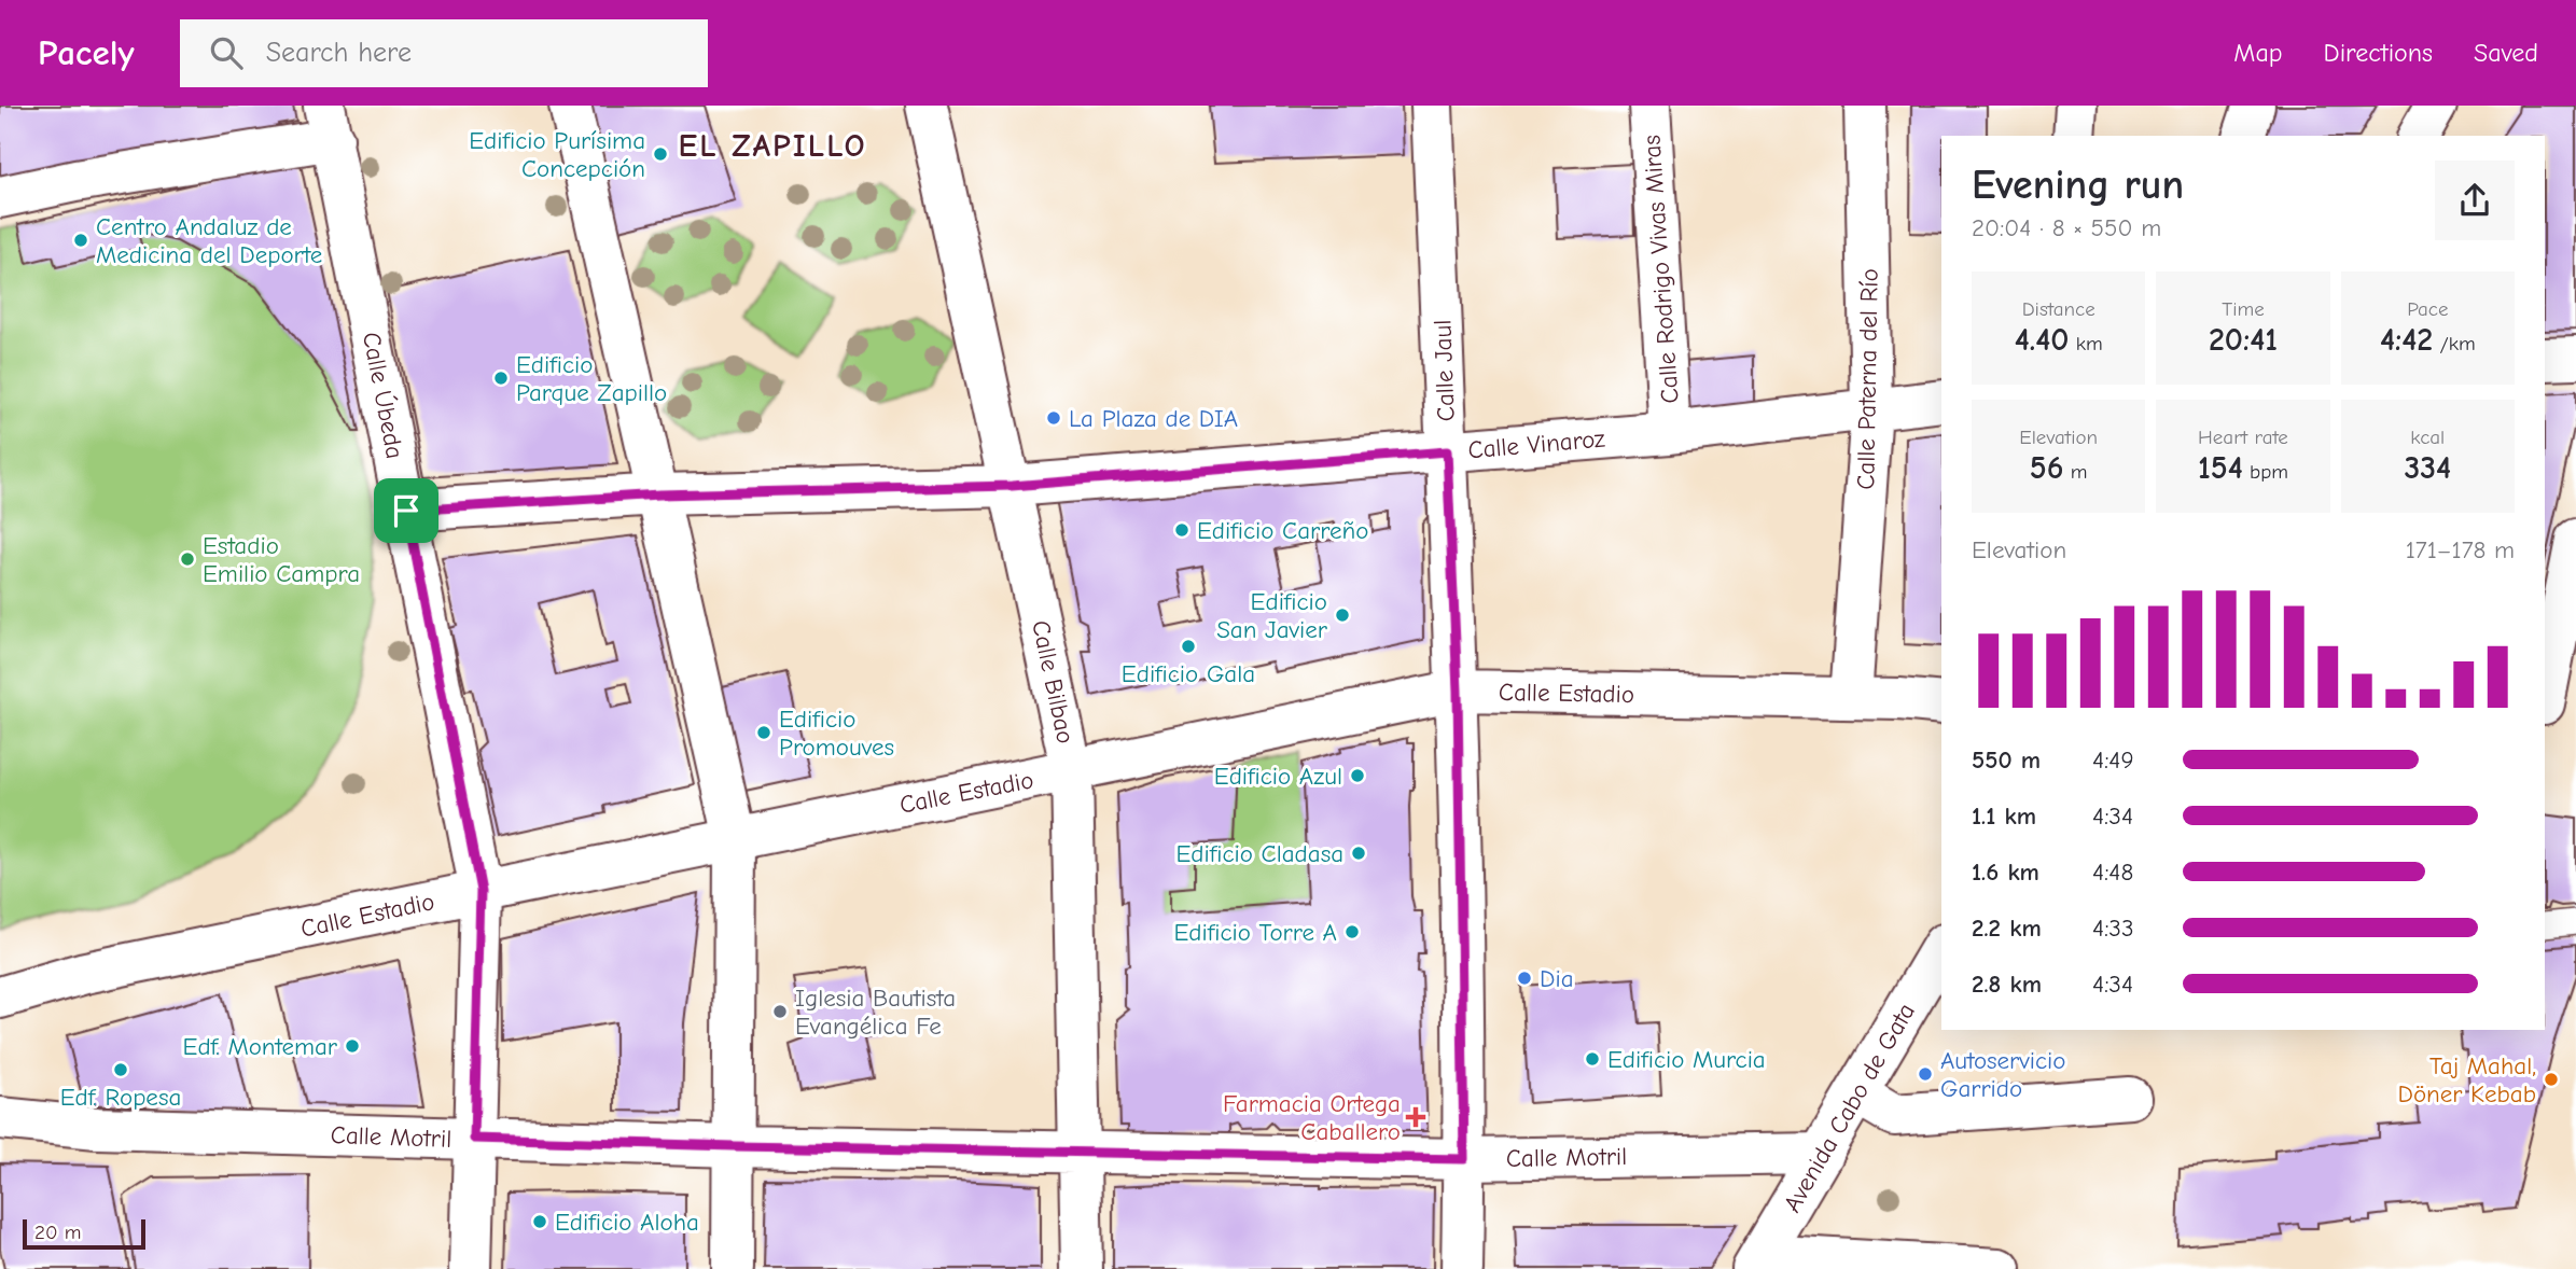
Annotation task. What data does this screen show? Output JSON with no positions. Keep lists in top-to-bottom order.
{
  "streets": {
    "street": [
      "Calle Rodrigo Vivas Miras",
      "Calle Jaul",
      "Calle Paterna del Río",
      "Calle Úbeda",
      "Calle Vinaroz",
      "Calle Bilbao",
      "Calle Estadio",
      "Avenida Cabo de Gata",
      "Calle Motril"
    ]
  },
  "crossings": [
    ["Calle Rodrigo Vivas Miras", "Calle Vinaroz"],
    ["Calle Jaul", "Calle Vinaroz"],
    ["Calle Jaul", "Calle Estadio"],
    ["Calle Jaul", "Calle Motril"],
    ["Calle Paterna del Río", "Calle Vinaroz"],
    ["Calle Paterna del Río", "Calle Estadio"],
    ["Calle Úbeda", "Calle Vinaroz"],
    ["Calle Úbeda", "Calle Estadio"],
    ["Calle Úbeda", "Calle Motril"],
    ["Calle Vinaroz", "Calle Bilbao"],
    ["Calle Bilbao", "Calle Estadio"],
    ["Calle Bilbao", "Calle Motril"],
    ["Avenida Cabo de Gata", "Calle Motril"]
  ],
  "districts": ["EL ZAPILLO"],
  "places": {
    "other": [
      "Edificio Purísima Concepción",
      "Centro Andaluz de Medicina del Deporte",
      "Edificio Parque Zapillo",
      "La Plaza de DIA",
      "Edificio Carreño",
      "Estadio Emilio Campra",
      "Edificio San Javier",
      "Edificio Gala",
      "Edificio Promouves",
      "Edificio Azul",
      "Edificio Cladasa",
      "Edificio Torre A",
      "Dia",
      "Iglesia Bautista Evangélica Fe",
      "Edf. Montemar",
      "Edificio Murcia",
      "Edf. Ropesa",
      "Autoservicio Garrido",
      "Taj Mahal, Döner Kebab",
      "Edificio Aloha"
    ],
    "health": ["Farmacia Ortega Caballero"]
  },
  "scale_bar": "20 m",
  "page": {
    "header": "Pacely",
    "search": "Search here",
    "nav": ["Map", "Directions", "Saved"],
    "heading": ["Evening run", "20:04 · 8 × 550 m"],
    "stats": [
      ["Distance", "4.40 km"],
      ["Time", "20:41"],
      ["Pace", "4:42 /km"],
      ["Elevation", "56 m"],
      ["Heart rate", "154 bpm"],
      ["kcal", "334"]
    ],
    "chart": ["Elevation", "171–178 m"],
    "list": [
      {
        "name": "550 m",
        "note": "4:49"
      },
      {
        "name": "1.1 km",
        "note": "4:34"
      },
      {
        "name": "1.6 km",
        "note": "4:48"
      },
      {
        "name": "2.2 km",
        "note": "4:33"
      },
      {
        "name": "2.8 km",
        "note": "4:34"
      }
    ],
    "scale": "20 m"
  }
}
